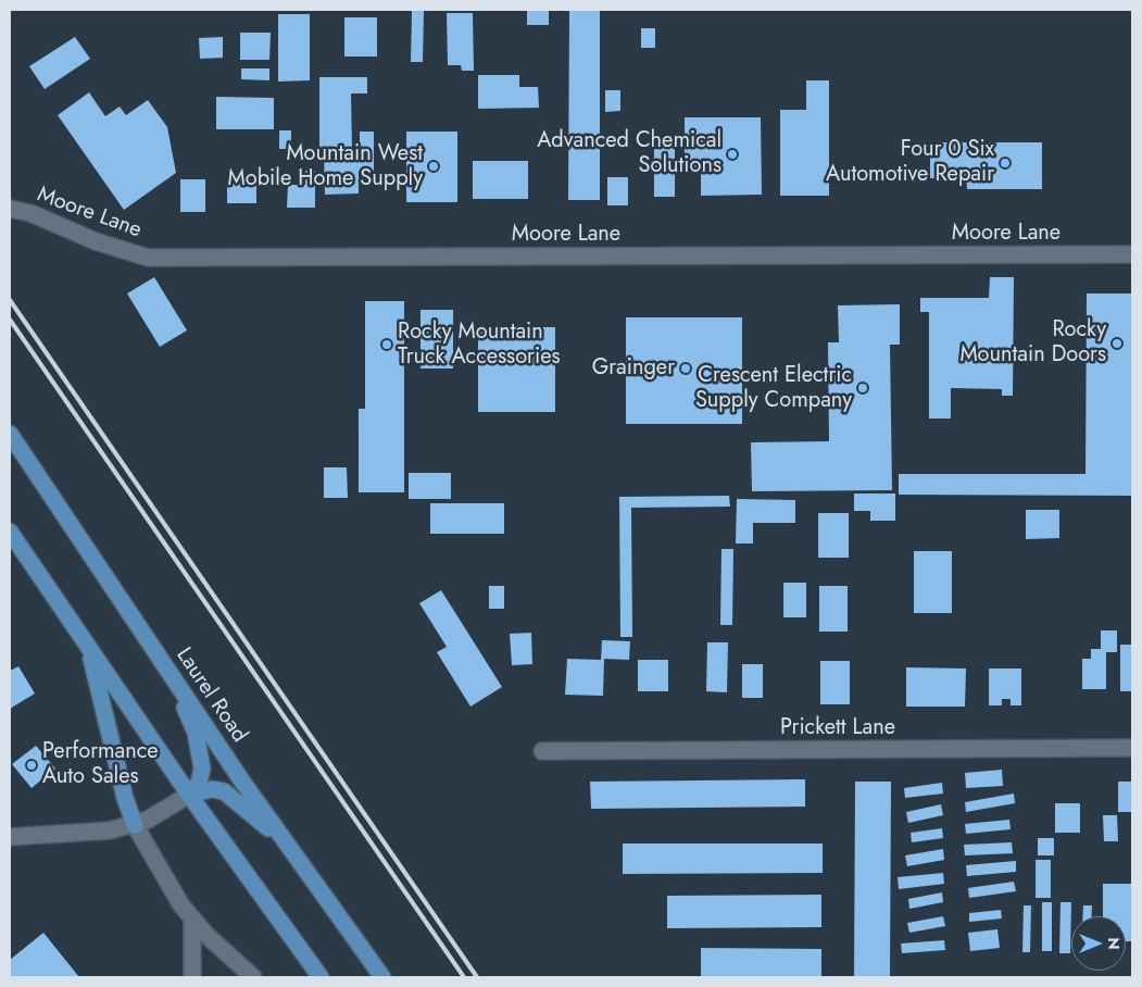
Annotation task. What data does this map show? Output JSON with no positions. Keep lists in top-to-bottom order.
{
  "streets": {
    "main road": ["Laurel Road"],
    "street": ["Moore Lane", "Prickett Lane"]
  },
  "places": [
    "Advanced Chemical Solutions",
    "Four 0 Six Automotive Repair",
    "Mountain West Mobile Home Supply",
    "Rocky Mountain Doors",
    "Rocky Mountain Truck Accessories",
    "Grainger",
    "Crescent Electric Supply Company",
    "Performance Auto Sales"
  ],
  "north": "right"
}
